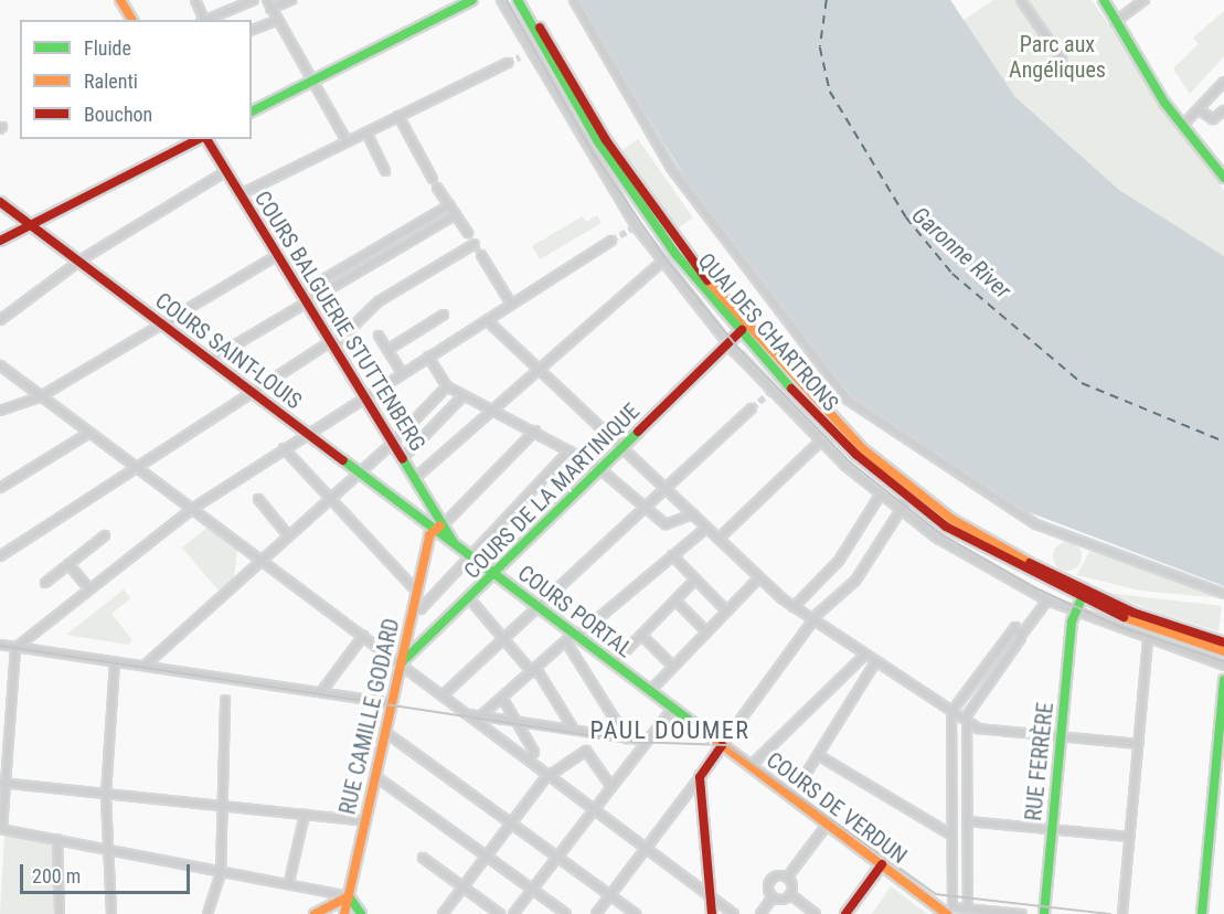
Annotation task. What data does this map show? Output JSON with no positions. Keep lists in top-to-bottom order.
{
  "streets": {
    "main road": [
      "COURS BALGUERIE STUTTENBERG",
      "QUAI DES CHARTRONS",
      "COURS SAINT-LOUIS",
      "COURS DE LA MARTINIQUE",
      "COURS PORTAL",
      "RUE CAMILLE GODARD",
      "RUE FERRÈRE",
      "COURS DE VERDUN"
    ]
  },
  "crossings": [
    ["COURS BALGUERIE STUTTENBERG", "COURS SAINT-LOUIS"],
    ["COURS BALGUERIE STUTTENBERG", "COURS PORTAL"],
    ["COURS BALGUERIE STUTTENBERG", "RUE CAMILLE GODARD"],
    ["QUAI DES CHARTRONS", "COURS DE LA MARTINIQUE"],
    ["QUAI DES CHARTRONS", "RUE FERRÈRE"],
    ["COURS SAINT-LOUIS", "COURS PORTAL"],
    ["COURS SAINT-LOUIS", "RUE CAMILLE GODARD"],
    ["COURS DE LA MARTINIQUE", "COURS PORTAL"],
    ["COURS DE LA MARTINIQUE", "RUE CAMILLE GODARD"],
    ["COURS PORTAL", "RUE CAMILLE GODARD"],
    ["COURS PORTAL", "COURS DE VERDUN"]
  ],
  "districts": ["PAUL DOUMER"],
  "water": ["Garonne River"],
  "parks": ["Parc aux Angéliques"],
  "legend": ["Fluide", "Ralenti", "Bouchon"],
  "scale_bar": "200 m"
}
